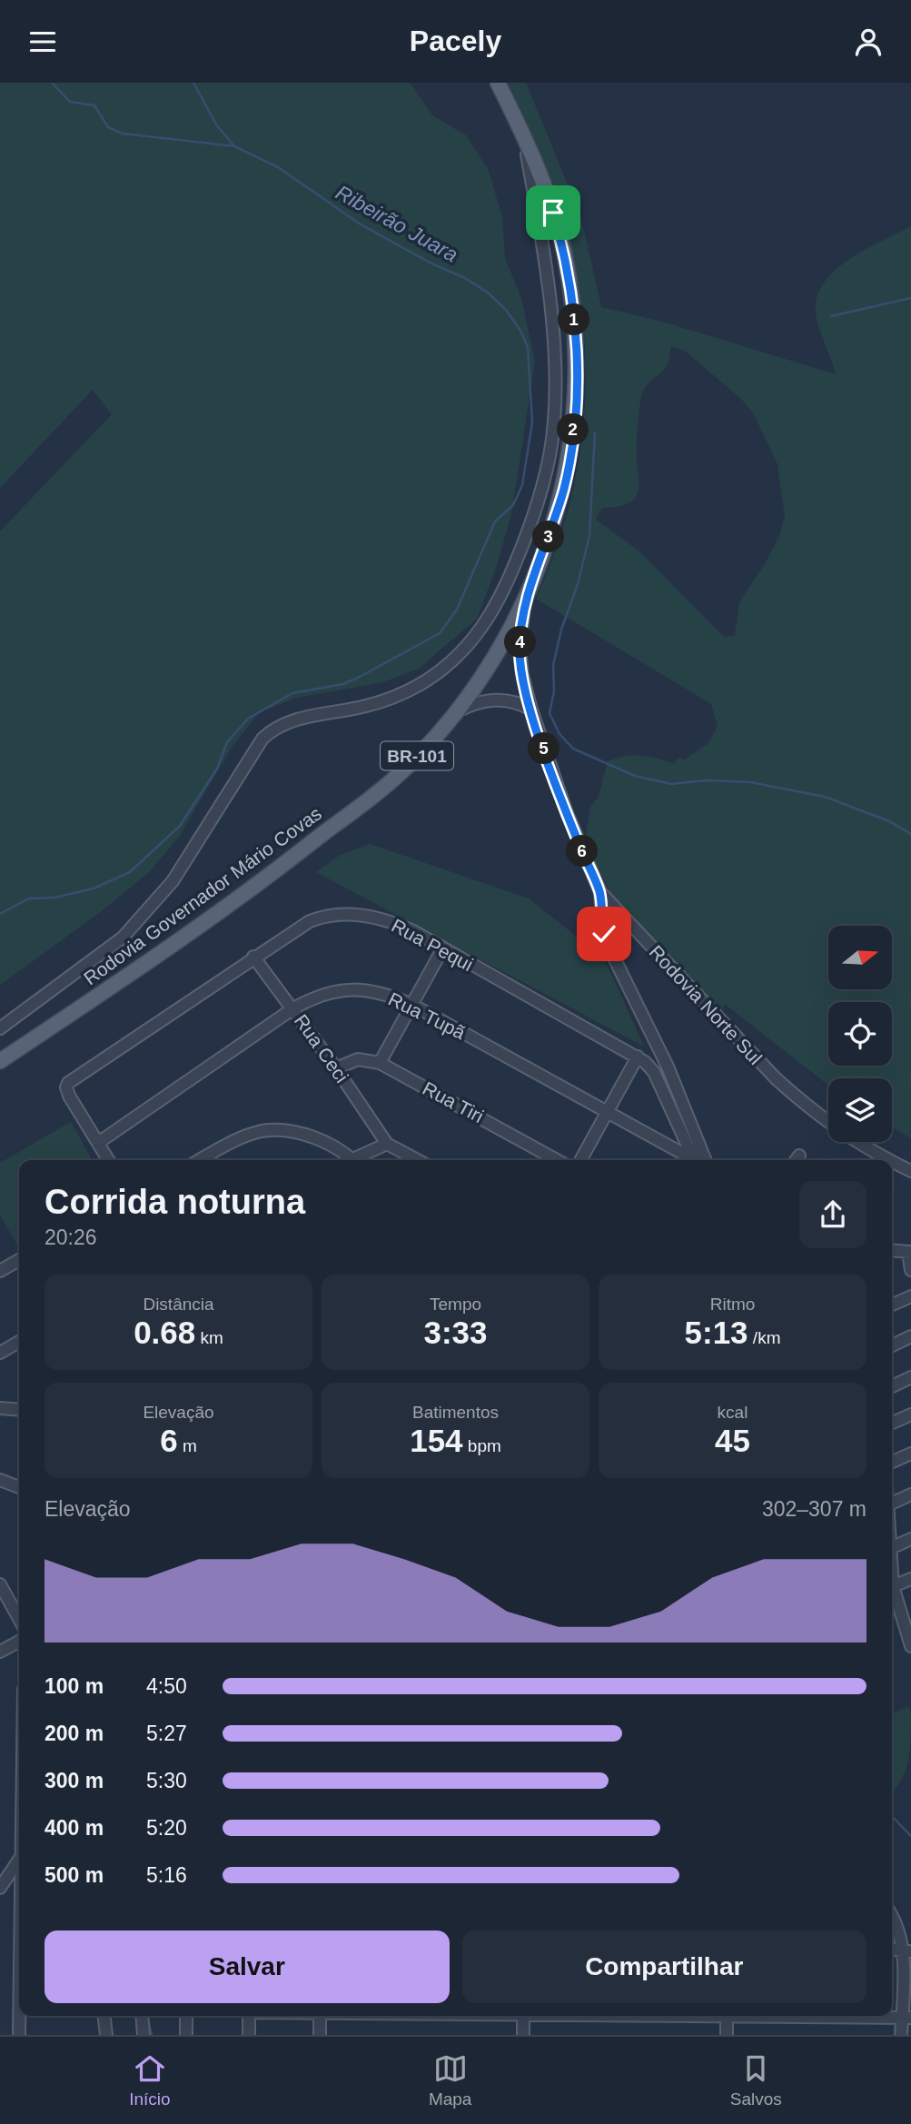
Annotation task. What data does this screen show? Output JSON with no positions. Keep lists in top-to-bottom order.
{
  "streets": {
    "main road": ["BR-101", "Rodovia Governador Mário Covas"],
    "street": [
      "Rua Pequi",
      "Rodovia Norte Sul",
      "Rua Tupã",
      "Rua Ceci",
      "Rua Tiri"
    ]
  },
  "crossings": [
    ["Rodovia Governador Mário Covas", "Rodovia Norte Sul"],
    ["Rua Pequi", "Rua Tupã"],
    ["Rua Pequi", "Rua Ceci"],
    ["Rua Tupã", "Rua Ceci"],
    ["Rua Ceci", "Rua Tiri"]
  ],
  "water": ["Ribeirão Juara"],
  "north": "right",
  "page": {
    "header": "Pacely",
    "pins": [
      "1",
      "2",
      "3",
      "4",
      "5",
      "6"
    ],
    "heading": ["Corrida noturna", "20:26"],
    "stats": [
      ["Distância", "0.68 km"],
      ["Tempo", "3:33"],
      ["Ritmo", "5:13 /km"],
      ["Elevação", "6 m"],
      ["Batimentos", "154 bpm"],
      ["kcal", "45"]
    ],
    "chart": ["Elevação", "302–307 m"],
    "list": [
      {
        "name": "100 m",
        "note": "4:50"
      },
      {
        "name": "200 m",
        "note": "5:27"
      },
      {
        "name": "300 m",
        "note": "5:30"
      },
      {
        "name": "400 m",
        "note": "5:20"
      },
      {
        "name": "500 m",
        "note": "5:16"
      }
    ],
    "buttons": ["Salvar", "Compartilhar"],
    "tabs": ["Início", "Mapa", "Salvos"]
  }
}
